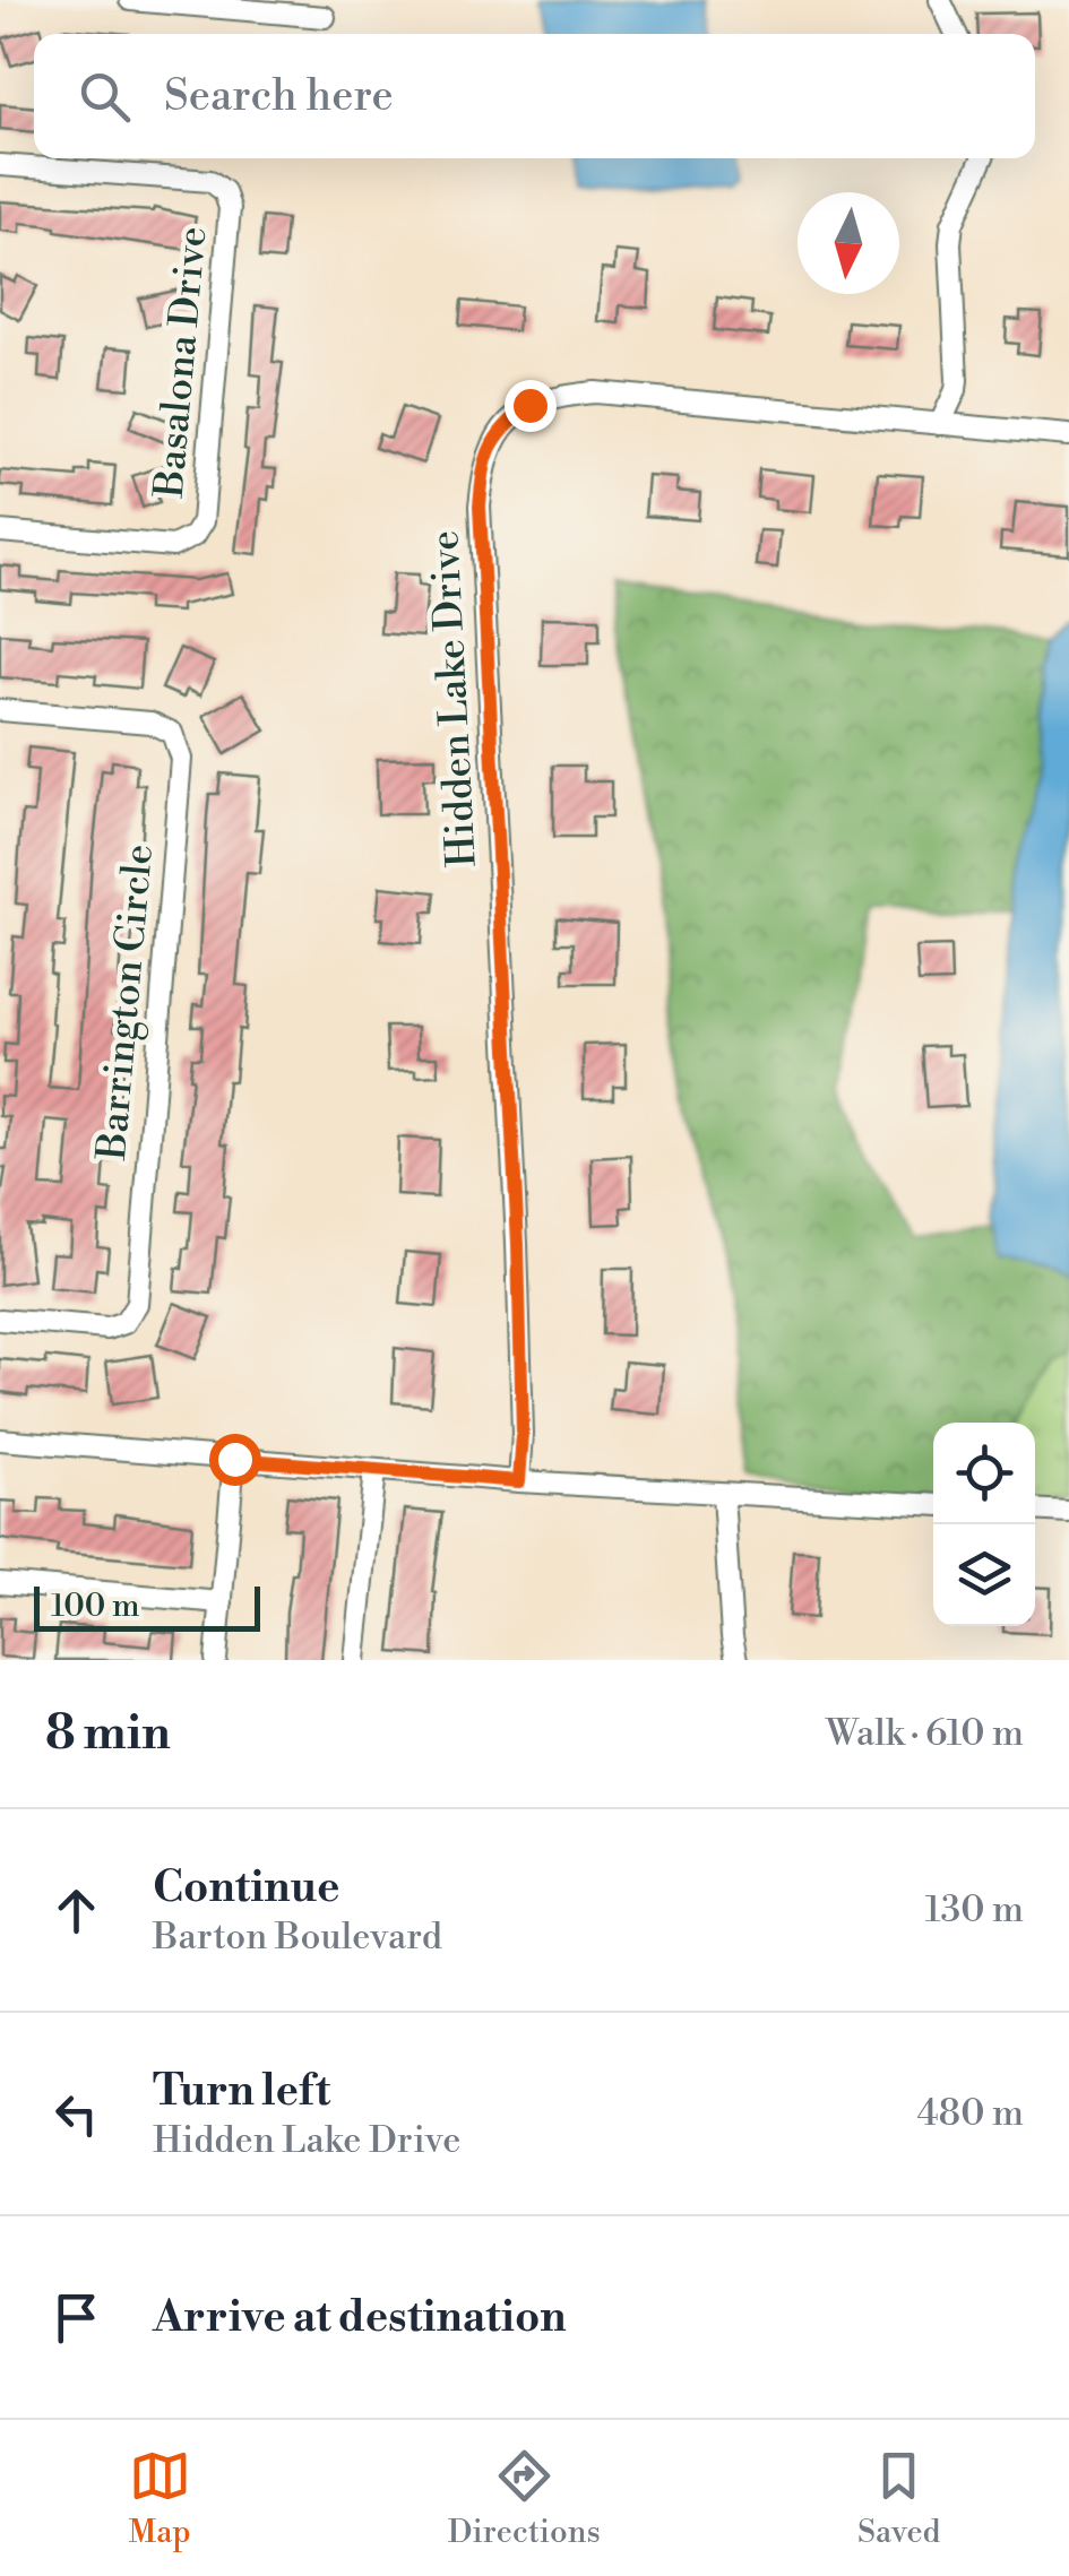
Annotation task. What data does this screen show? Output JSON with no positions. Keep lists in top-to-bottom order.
{
  "streets": {
    "street": ["Basalona Drive", "Hidden Lake Drive", "Barrington Circle"]
  },
  "scale_bar": "100 m",
  "north": "bottom",
  "page": {
    "search": "Search here",
    "scale": "100 m",
    "heading": ["8 min", "Walk · 610 m"],
    "list": [
      ["Continue", "Barton Boulevard", "130 m"],
      ["Turn left", "Hidden Lake Drive", "480 m"],
      "Arrive at destination"
    ],
    "nav": ["Map", "Directions", "Saved"]
  }
}
